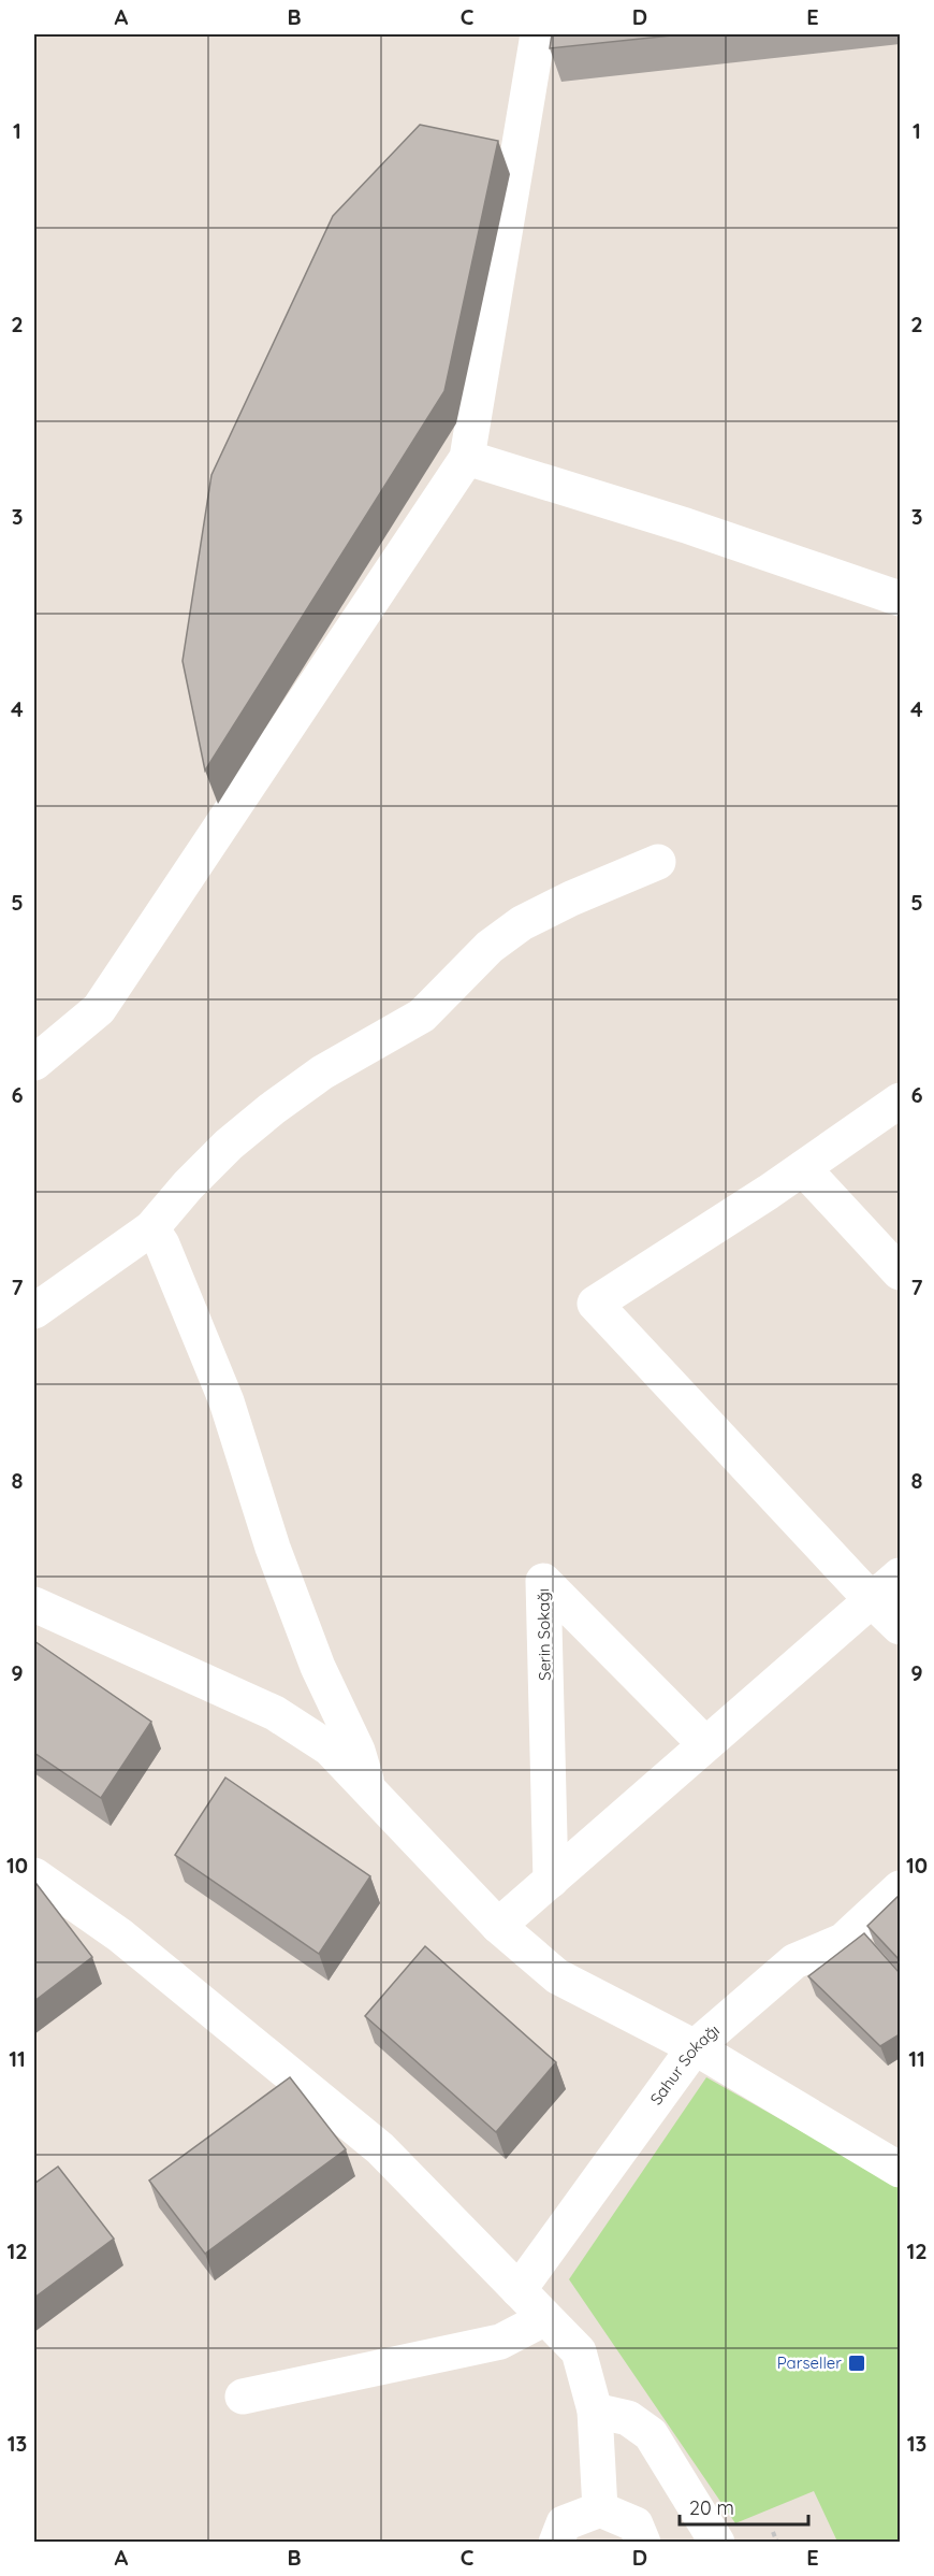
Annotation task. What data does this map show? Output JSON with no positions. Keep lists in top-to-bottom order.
{
  "streets": {
    "street": ["Serin Sokağı", "Sahur Sokağı"]
  },
  "places": {
    "transit": ["Parseller"]
  },
  "scale_bar": "20 m",
  "grid": {
    "columns": [
      "A",
      "B",
      "C",
      "D",
      "E"
    ],
    "rows": [
      "1",
      "2",
      "3",
      "4",
      "5",
      "6",
      "7",
      "8",
      "9",
      "10",
      "11",
      "12",
      "13"
    ]
  }
}
